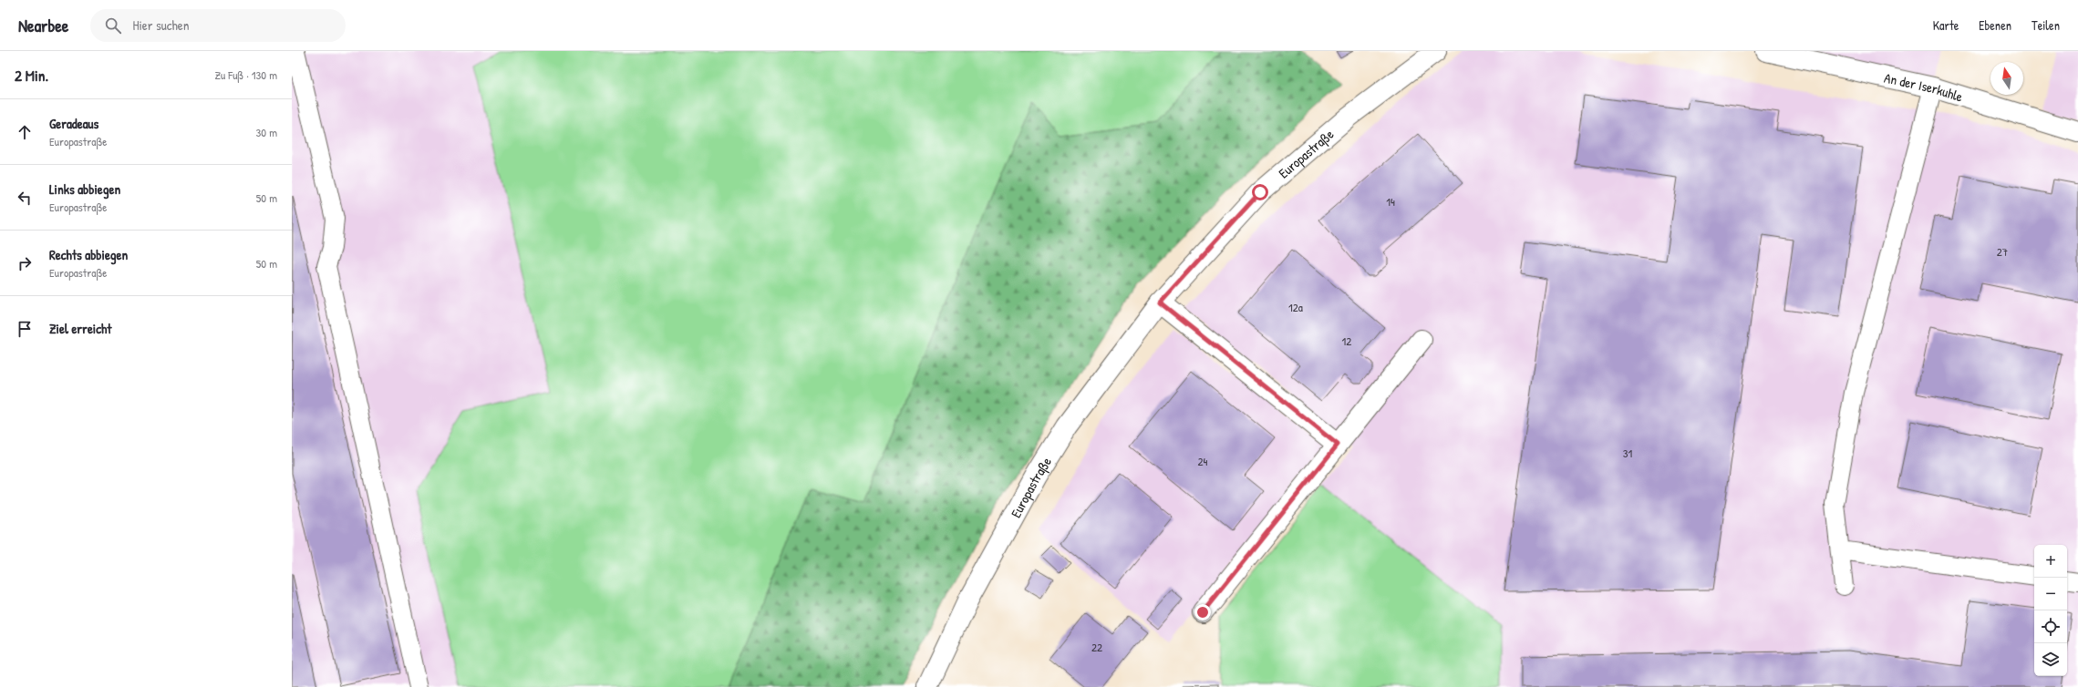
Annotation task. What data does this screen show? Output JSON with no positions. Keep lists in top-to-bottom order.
{
  "streets": {
    "street": ["An der Iserkuhle", "Europastraße"]
  },
  "house_numbers": [
    "14",
    "27",
    "12a",
    "12",
    "31",
    "24",
    "22"
  ],
  "north": "top",
  "page": {
    "header": "Nearbee",
    "search": "Hier suchen",
    "nav": ["Karte", "Ebenen", "Teilen"],
    "heading": ["2 Min.", "Zu Fuß · 130 m"],
    "list": [
      ["Geradeaus", "Europastraße", "30 m"],
      ["Links abbiegen", "Europastraße", "50 m"],
      ["Rechts abbiegen", "Europastraße", "50 m"],
      "Ziel erreicht"
    ],
    "map_buttons": ["+", "−"]
  }
}
